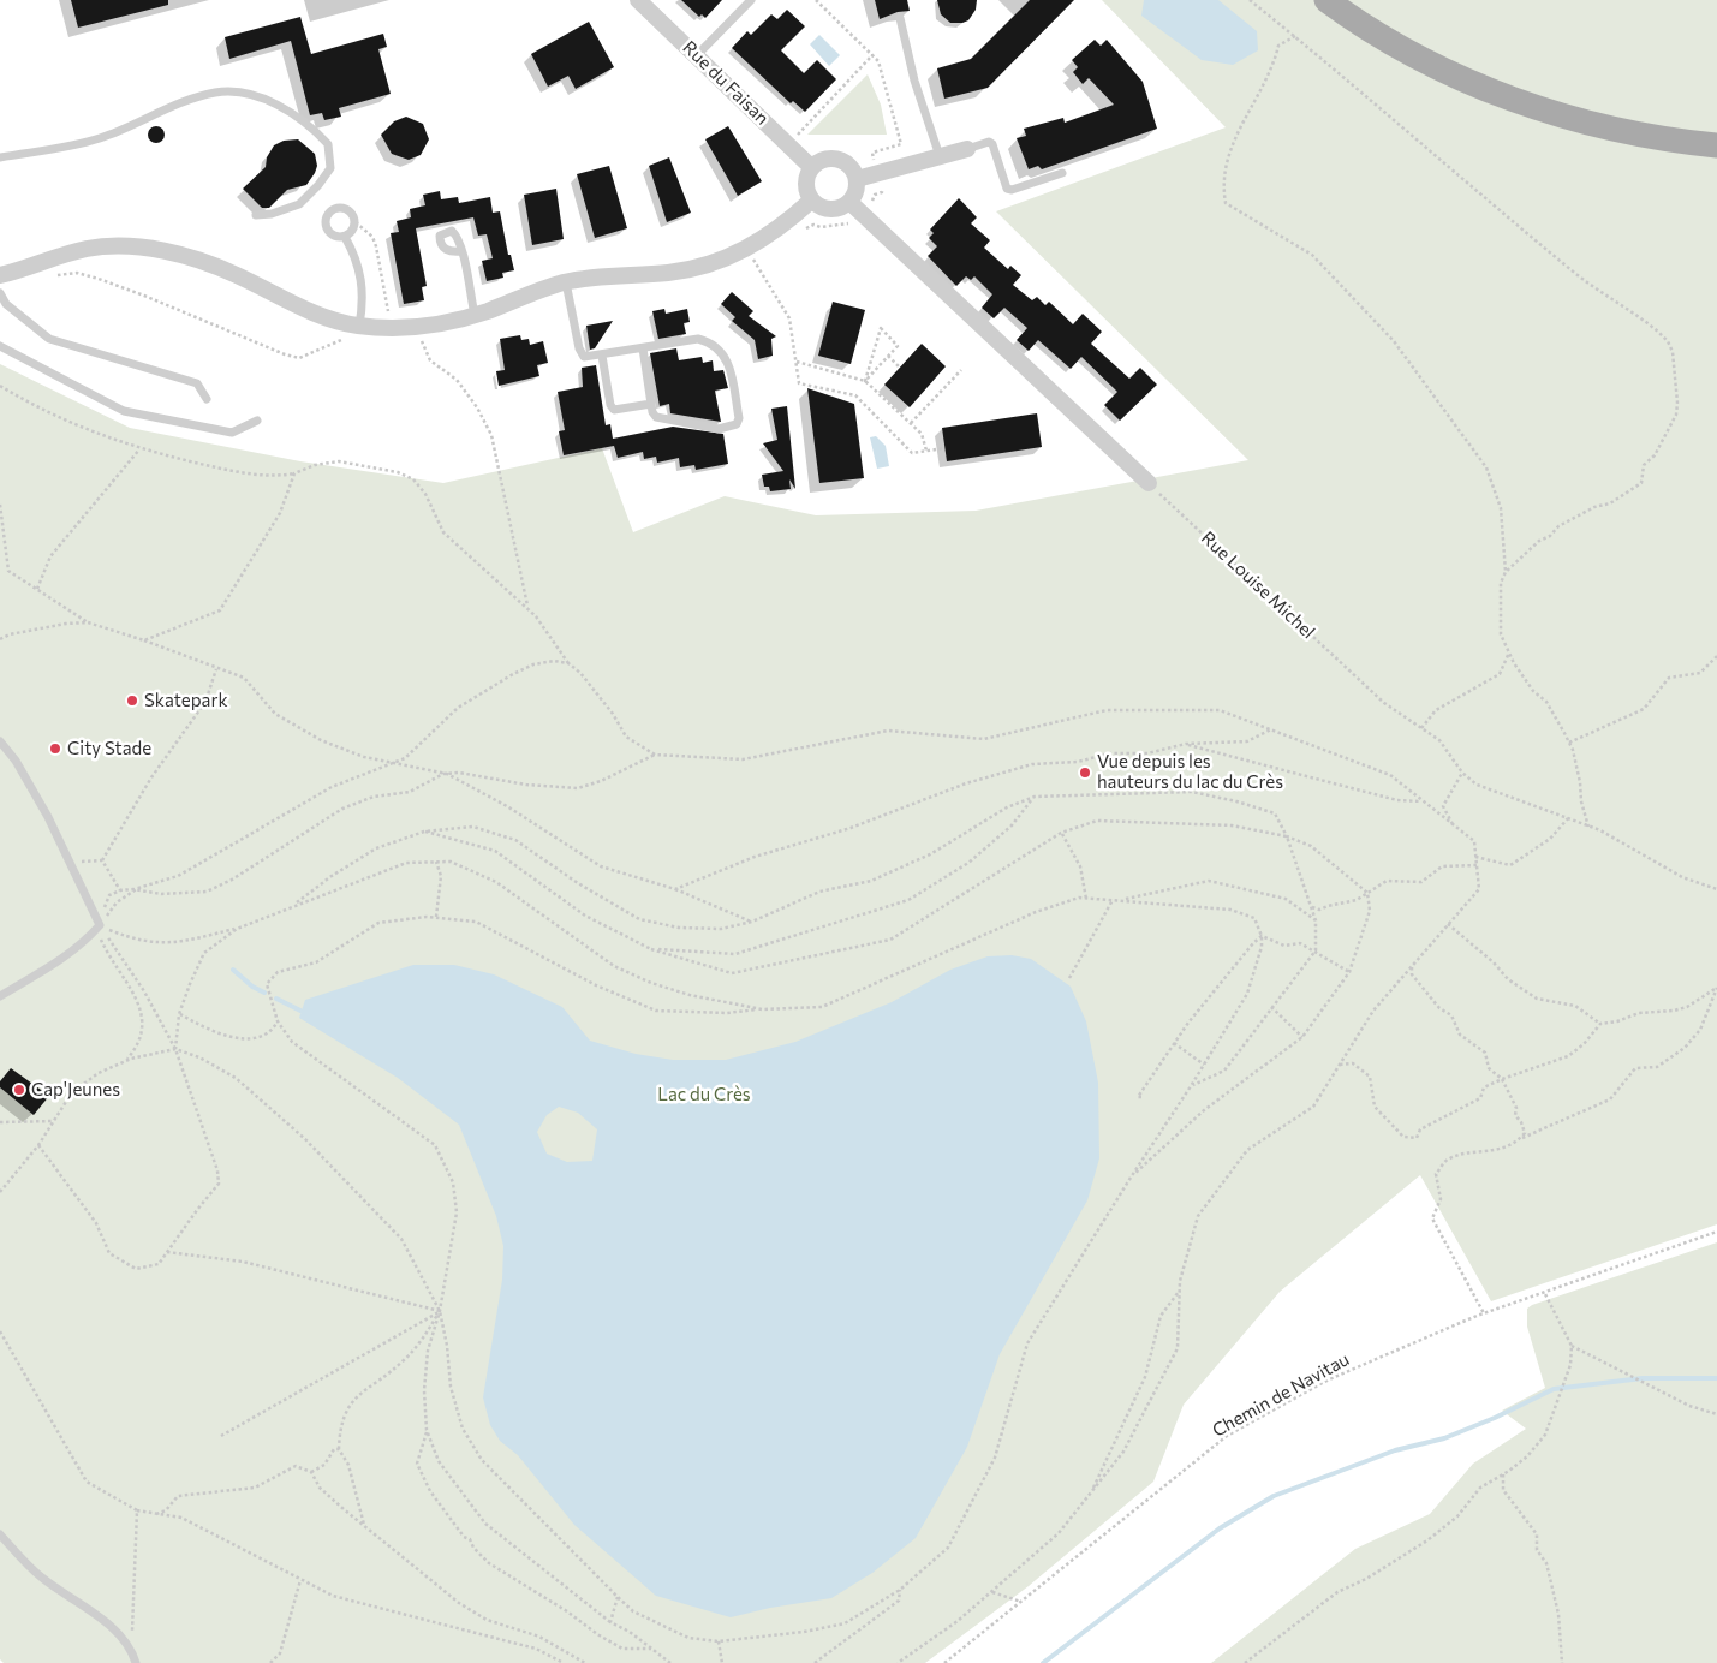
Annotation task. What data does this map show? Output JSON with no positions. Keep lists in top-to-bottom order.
{
  "streets": {
    "street": ["Rue du Faisan"],
    "path": ["Rue Louise Michel", "Chemin de Navitau"]
  },
  "parks": ["Lac du Crès"],
  "places": [
    "Skatepark",
    "City Stade",
    "Vue depuis les hauteurs du lac du Crès",
    "Cap'Jeunes"
  ]
}
